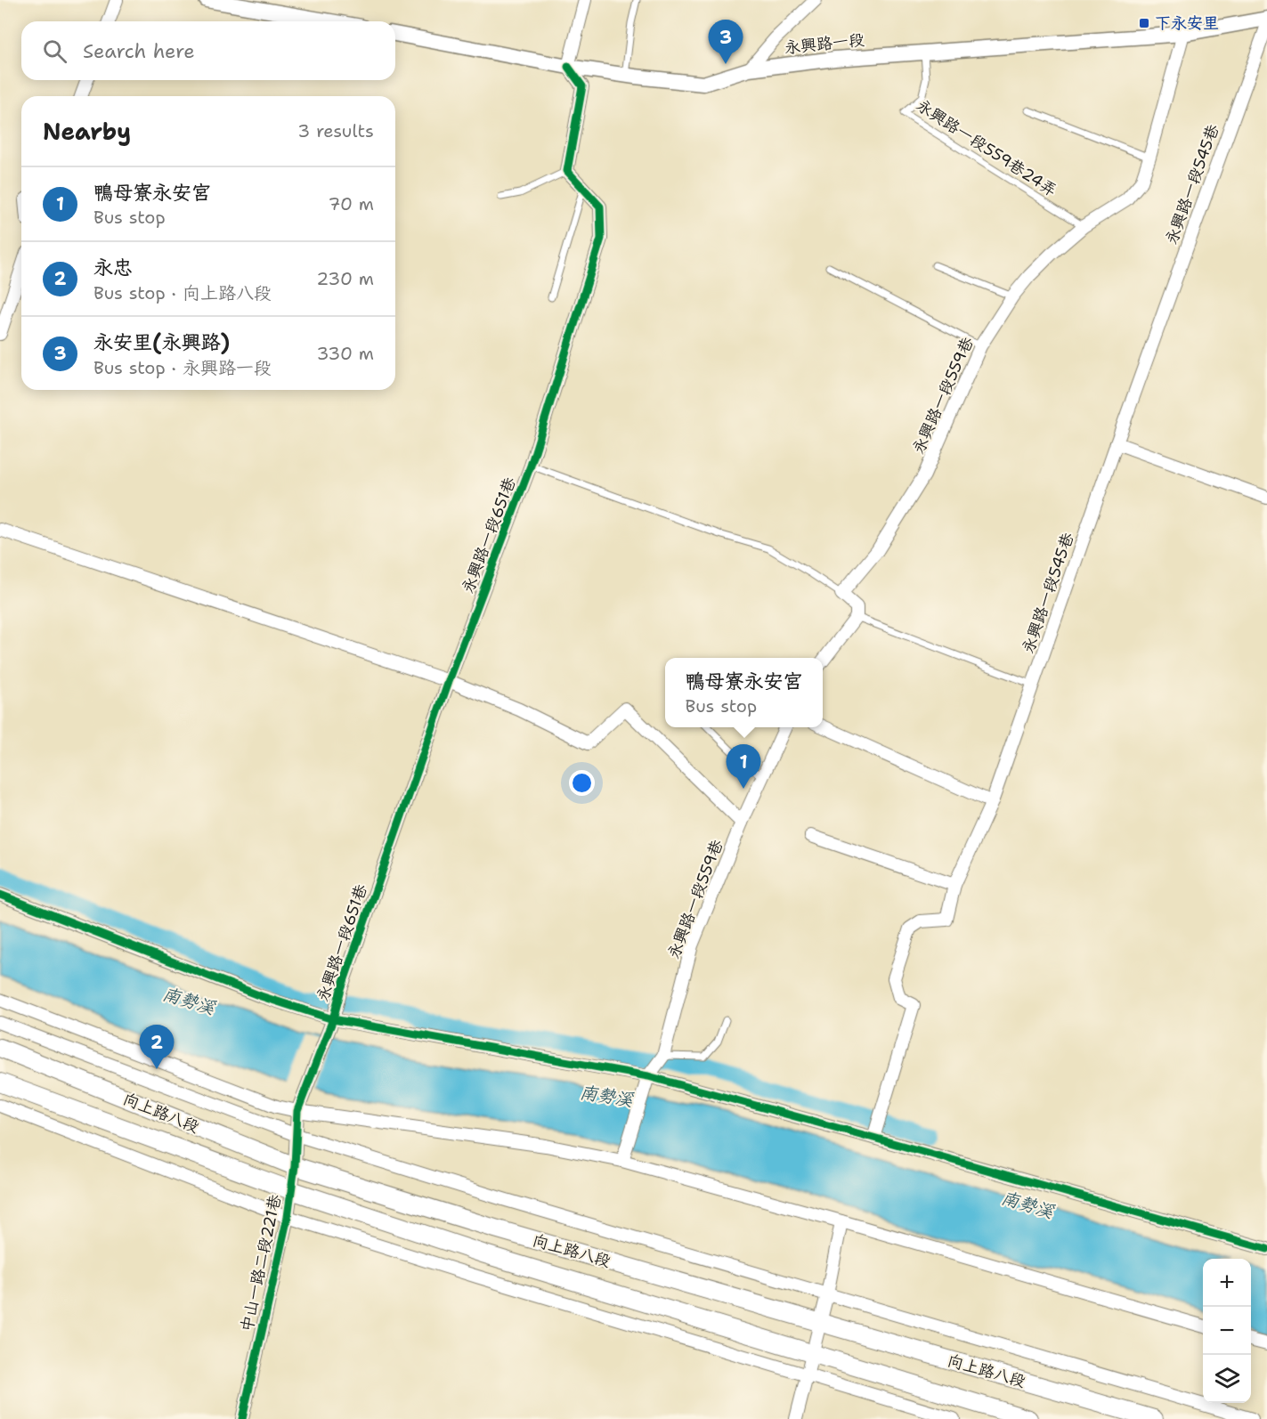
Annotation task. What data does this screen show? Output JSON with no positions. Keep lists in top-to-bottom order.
{
  "streets": {
    "main road": ["向上路八段"],
    "street": [
      "永興路一段",
      "永興路一段545巷",
      "永興路一段559巷",
      "永興路一段651巷",
      "中山一路二段221巷"
    ],
    "lane": ["永興路一段559巷24弄"]
  },
  "crossings": [
    ["永興路一段", "永興路一段559巷24弄"],
    ["永興路一段", "永興路一段559巷"],
    ["永興路一段559巷24弄", "永興路一段559巷"],
    ["永興路一段651巷", "中山一路二段221巷"],
    ["向上路八段", "中山一路二段221巷"]
  ],
  "water": ["南勢溪"],
  "places": {
    "transit": ["下永安里"]
  },
  "page": {
    "pins": ["3", "1", "2"],
    "search": "Search here",
    "heading": ["Nearby", "3 results"],
    "list": [
      {
        "mark": "1",
        "name": "鴨母寮永安宮",
        "note": "Bus stop",
        "value": "70 m"
      },
      {
        "mark": "2",
        "name": "永忠",
        "note": "Bus stop · 向上路八段",
        "value": "230 m"
      },
      {
        "mark": "3",
        "name": "永安里(永興路)",
        "note": "Bus stop · 永興路一段",
        "value": "330 m"
      }
    ],
    "popup": ["鴨母寮永安宮", "Bus stop"],
    "map_buttons": ["+", "−"]
  }
}
